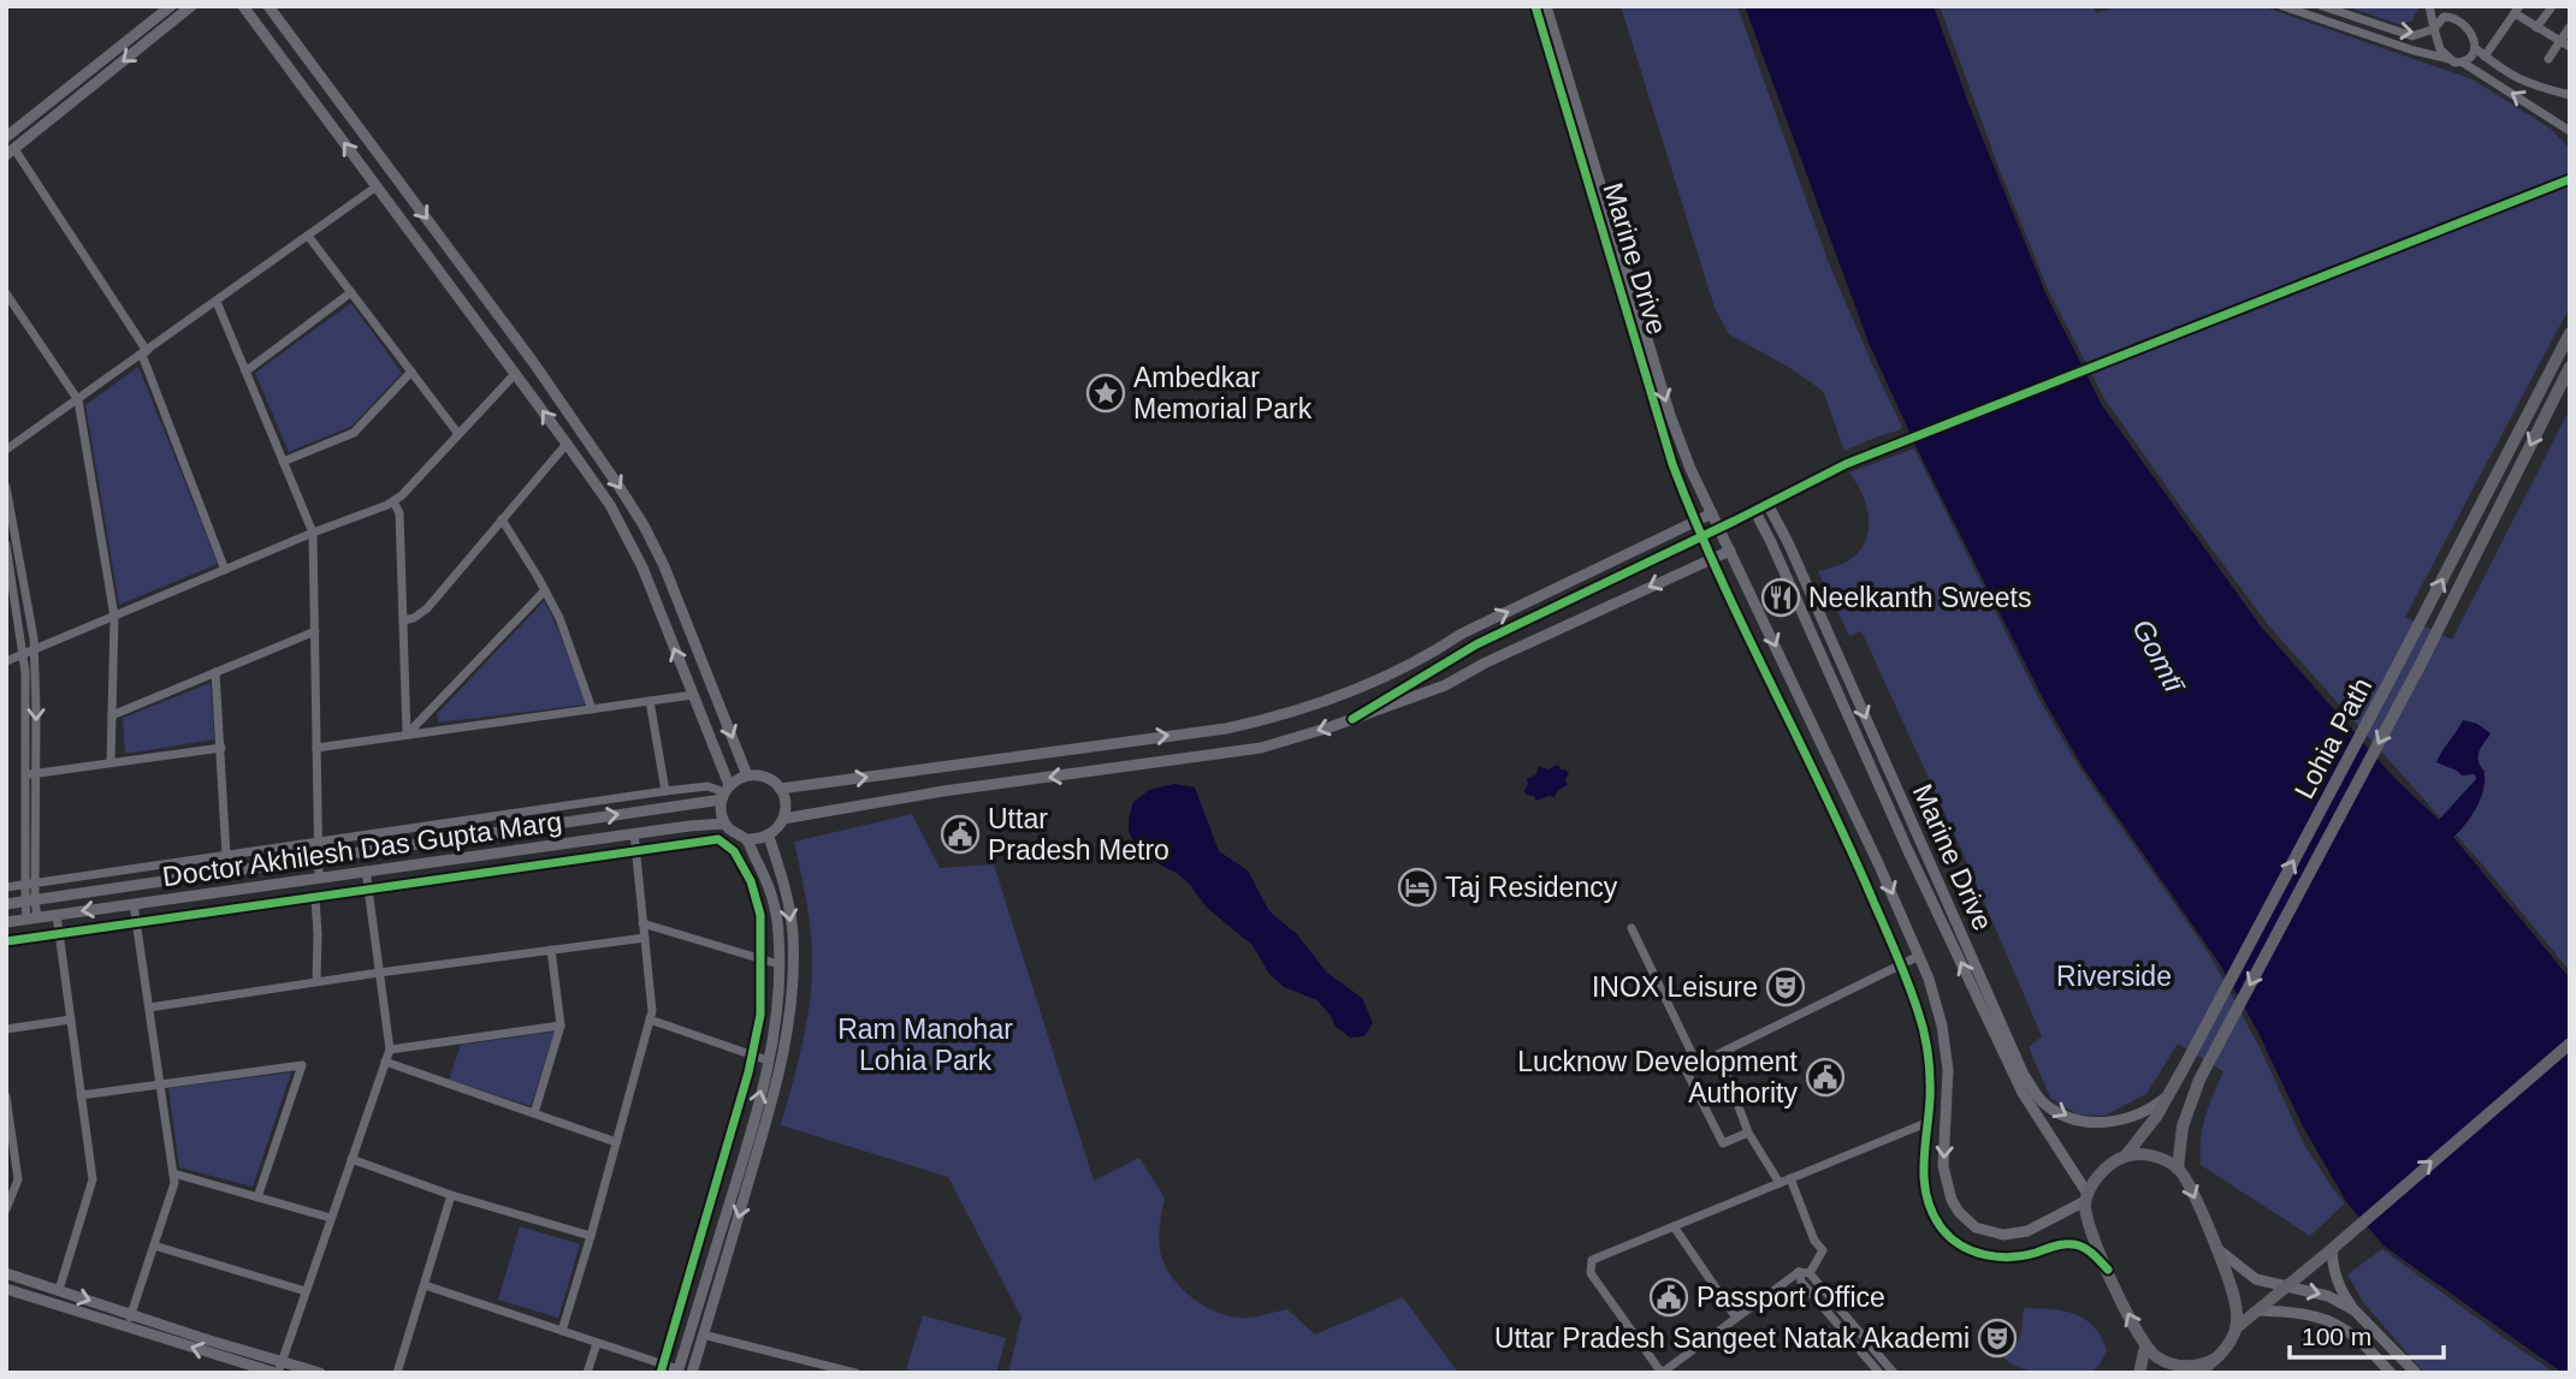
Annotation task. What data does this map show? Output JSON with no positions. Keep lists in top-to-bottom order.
{
  "streets": {
    "main road": ["Lohia Path"],
    "street": ["Marine Drive", "Doctor Akhilesh Das Gupta Marg"]
  },
  "crossings": [
    ["Marine Drive", "Lohia Path"]
  ],
  "water": ["Gomtī"],
  "parks": ["Riverside", "Ram Manohar Lohia Park"],
  "places": {
    "place": ["Ambedkar Memorial Park"],
    "restaurant": ["Neelkanth Sweets"],
    "public building": ["Uttar Pradesh Metro", "Lucknow Development Authority", "Passport Office"],
    "hotel": ["Taj Residency"],
    "theatre": ["INOX Leisure", "Uttar Pradesh Sangeet Natak Akademi"]
  },
  "scale_bar": "100 m"
}
